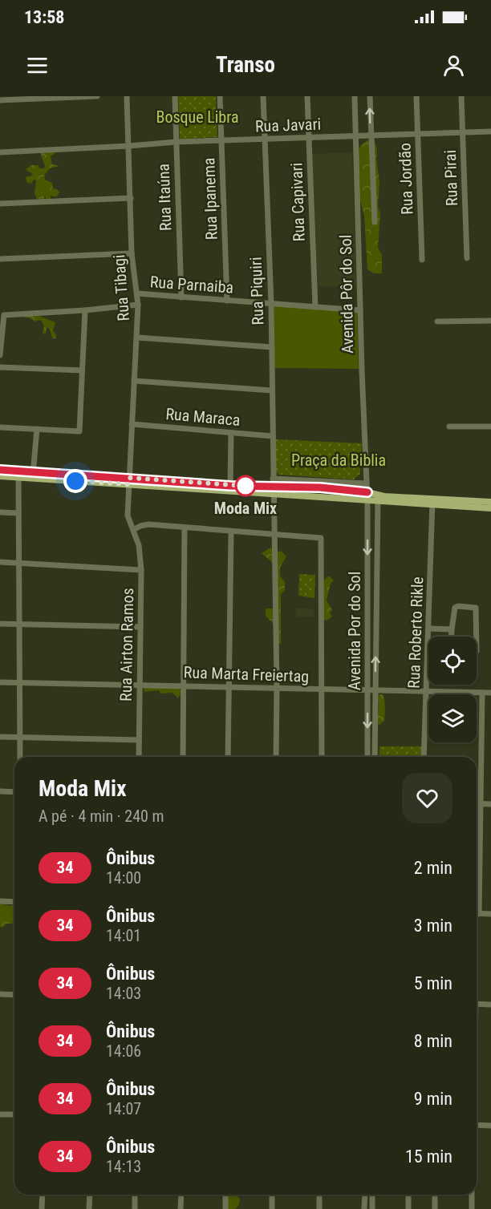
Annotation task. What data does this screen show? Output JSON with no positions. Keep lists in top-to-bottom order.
{
  "streets": {
    "street": [
      "Rua Javari",
      "Rua Pirai",
      "Rua Jordão",
      "Rua Itaúna",
      "Rua Ipanema",
      "Rua Capivari",
      "Rua Parnaiba",
      "Rua Tibagi",
      "Rua Piquiri",
      "Avenida Pôr do Sol",
      "Rua Maraca",
      "Avenida Por do Sol",
      "Rua Roberto Rikle",
      "Rua Airton Ramos",
      "Rua Marta Freiertag"
    ]
  },
  "crossings": [
    ["Rua Javari", "Rua Pirai"],
    ["Rua Javari", "Rua Jordão"],
    ["Rua Javari", "Rua Itaúna"],
    ["Rua Javari", "Rua Ipanema"],
    ["Rua Javari", "Rua Capivari"],
    ["Rua Javari", "Rua Tibagi"],
    ["Rua Javari", "Rua Piquiri"],
    ["Rua Javari", "Avenida Pôr do Sol"],
    ["Rua Itaúna", "Rua Parnaiba"],
    ["Rua Ipanema", "Rua Parnaiba"],
    ["Rua Capivari", "Rua Parnaiba"],
    ["Rua Parnaiba", "Rua Tibagi"],
    ["Rua Parnaiba", "Rua Piquiri"],
    ["Rua Parnaiba", "Avenida Pôr do Sol"],
    ["Rua Tibagi", "Rua Maraca"],
    ["Rua Tibagi", "Rua Airton Ramos"],
    ["Rua Piquiri", "Rua Maraca"],
    ["Rua Piquiri", "Rua Marta Freiertag"],
    ["Avenida Pôr do Sol", "Avenida Por do Sol"],
    ["Avenida Por do Sol", "Rua Marta Freiertag"],
    ["Rua Roberto Rikle", "Rua Marta Freiertag"],
    ["Rua Airton Ramos", "Rua Marta Freiertag"]
  ],
  "parks": ["Bosque Libra", "Praça da Biblia"],
  "places": ["Moda Mix"],
  "lines": ["bus line 34"],
  "page": {
    "status": "13:58",
    "header": "Transo",
    "heading": ["Moda Mix", "A pé · 4 min · 240 m"],
    "list": [
      {
        "mark": "34",
        "name": "Ônibus",
        "note": "14:00",
        "value": "2 min"
      },
      {
        "mark": "34",
        "name": "Ônibus",
        "note": "14:01",
        "value": "3 min"
      },
      {
        "mark": "34",
        "name": "Ônibus",
        "note": "14:03",
        "value": "5 min"
      },
      {
        "mark": "34",
        "name": "Ônibus",
        "note": "14:06",
        "value": "8 min"
      },
      {
        "mark": "34",
        "name": "Ônibus",
        "note": "14:07",
        "value": "9 min"
      },
      {
        "mark": "34",
        "name": "Ônibus",
        "note": "14:13",
        "value": "15 min"
      }
    ]
  }
}
